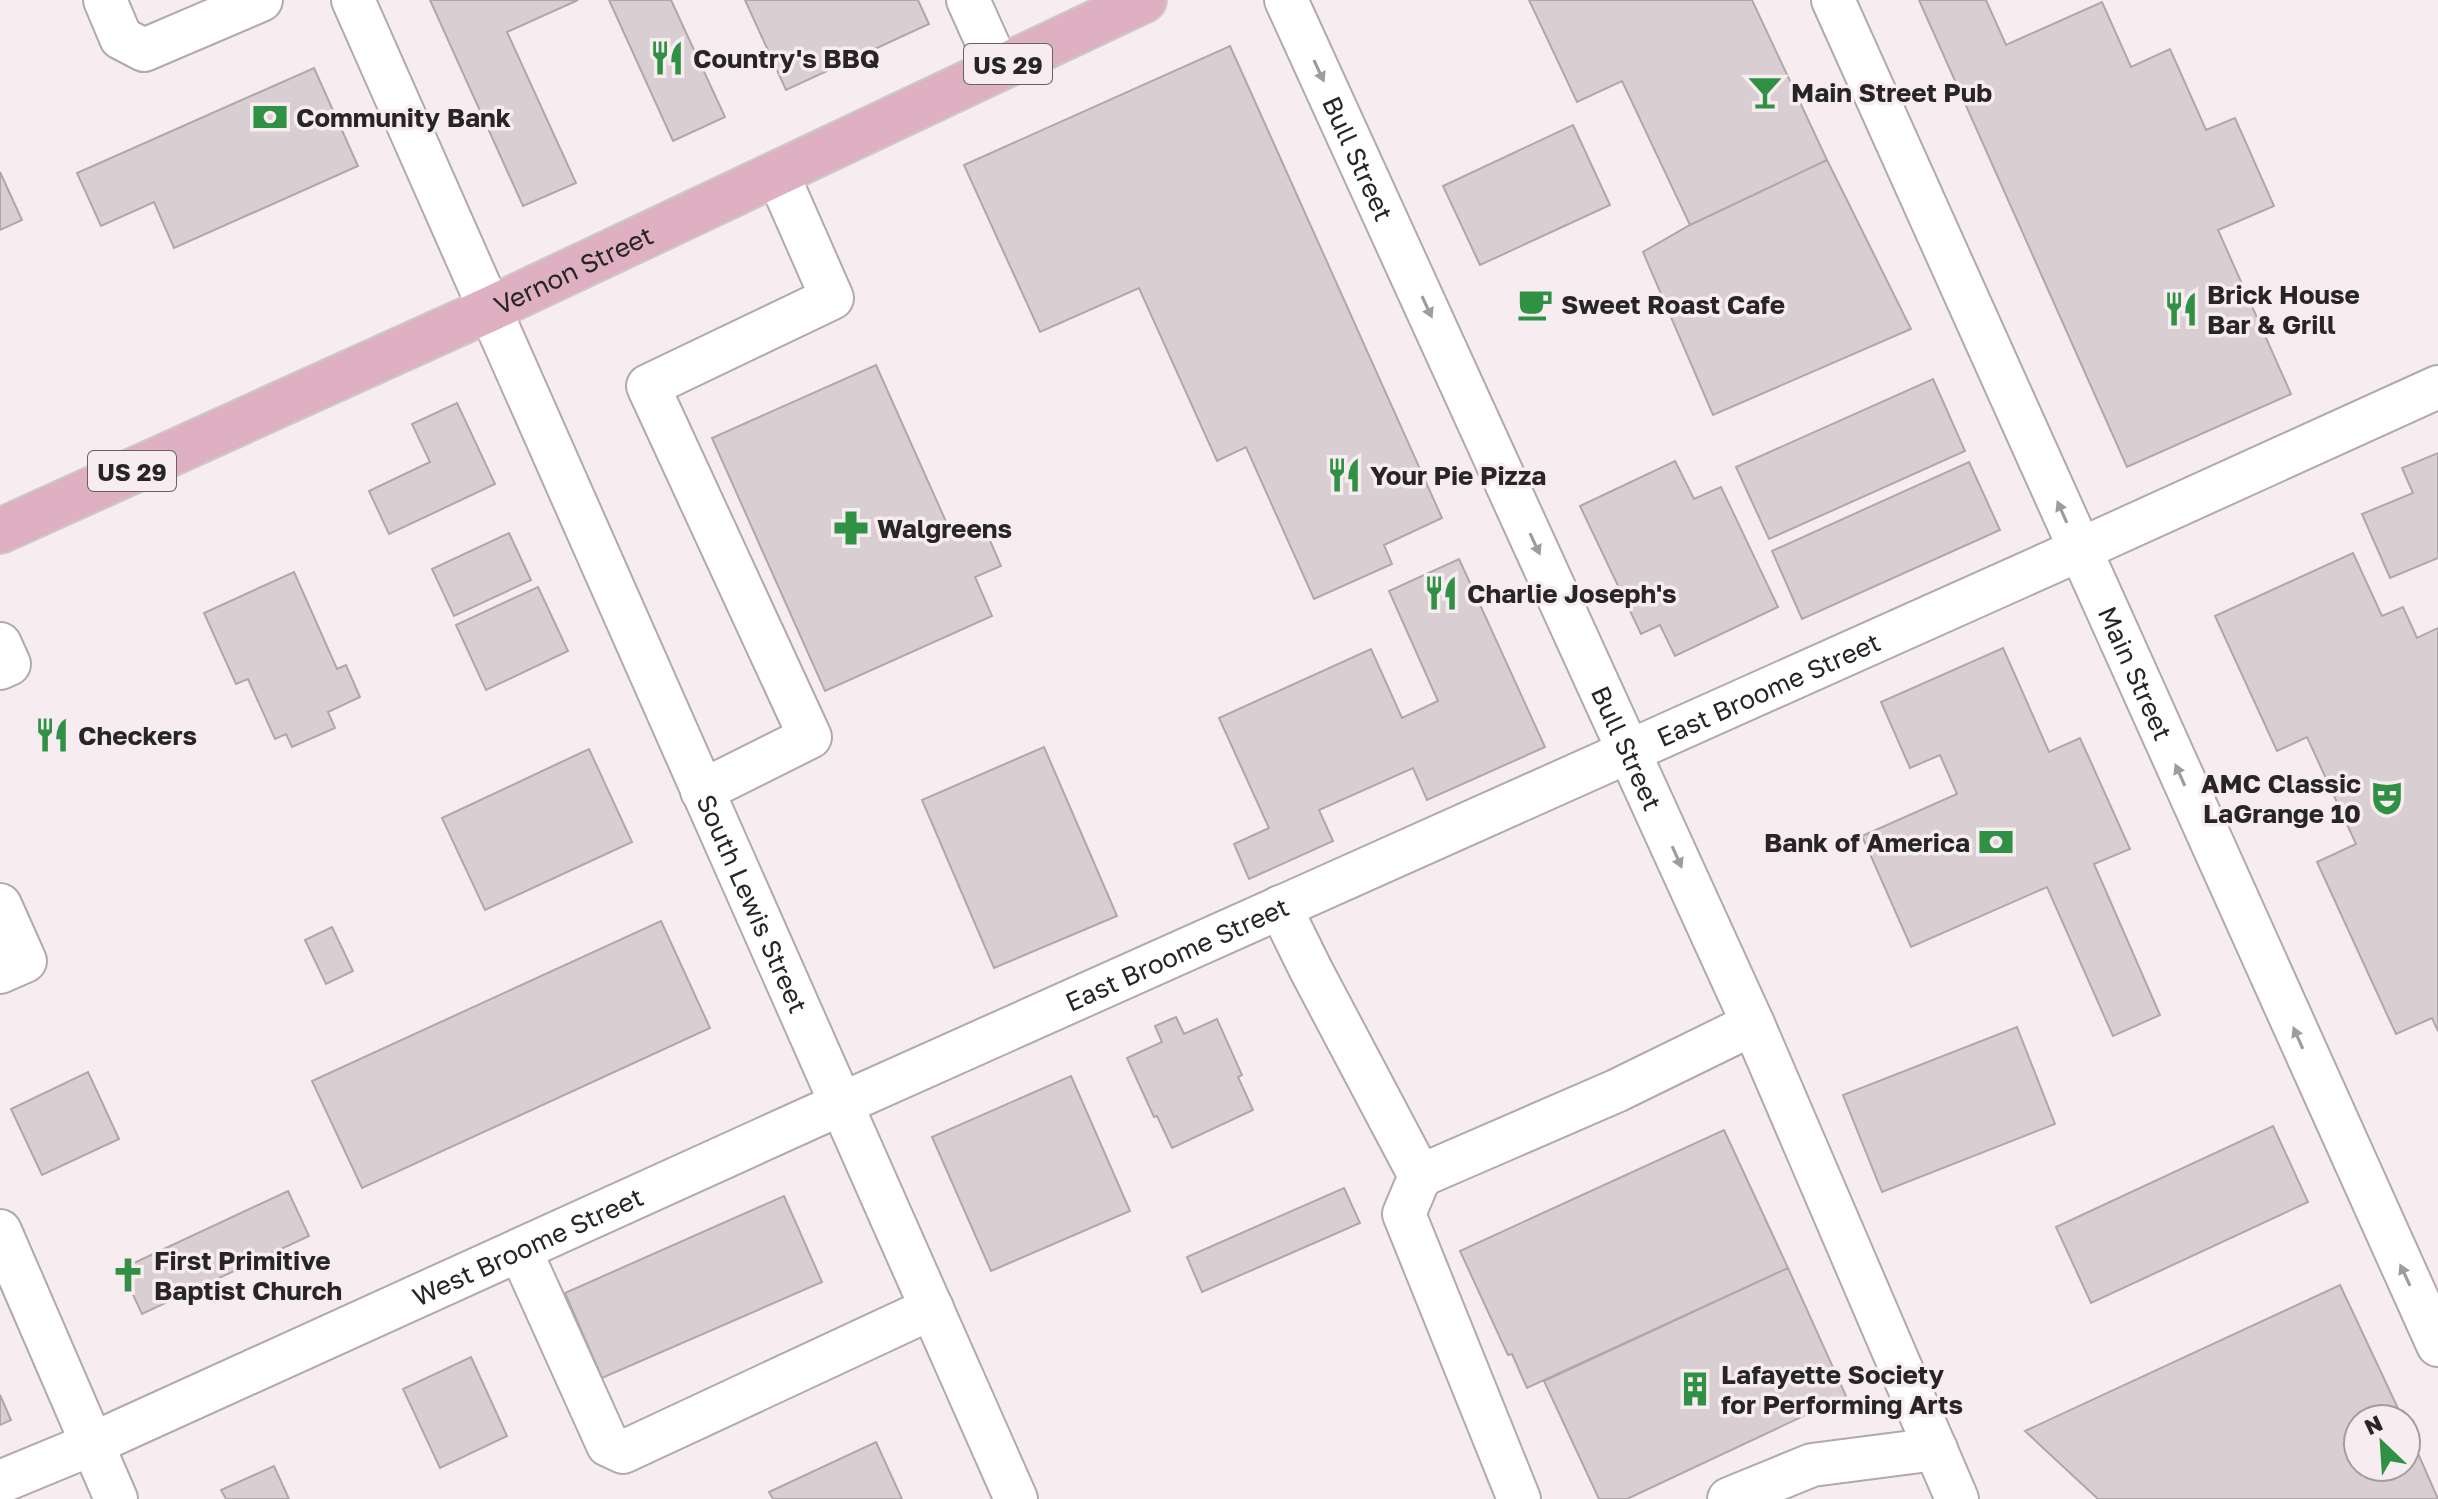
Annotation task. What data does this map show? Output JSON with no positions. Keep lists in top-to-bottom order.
{
  "streets": {
    "main road": ["US 29", "Vernon Street"],
    "street": [
      "Bull Street",
      "Main Street",
      "East Broome Street",
      "South Lewis Street",
      "West Broome Street"
    ]
  },
  "crossings": [
    ["Bull Street", "East Broome Street"],
    ["Vernon Street", "South Lewis Street"],
    ["Main Street", "East Broome Street"],
    ["East Broome Street", "West Broome Street"],
    ["South Lewis Street", "West Broome Street"]
  ],
  "one_way": ["Bull Street", "Main Street"],
  "places": {
    "restaurant": [
      "Country's BBQ",
      "Brick House Bar & Grill",
      "Your Pie Pizza",
      "Charlie Joseph's",
      "Checkers"
    ],
    "bar": ["Main Street Pub"],
    "bank": ["Community Bank", "Bank of America"],
    "cafe": ["Sweet Roast Cafe"],
    "pharmacy": ["Walgreens"],
    "theatre": ["AMC Classic LaGrange 10"],
    "church": ["First Primitive Baptist Church"],
    "building": ["Lafayette Society for Performing Arts"]
  },
  "north": "top left"
}
